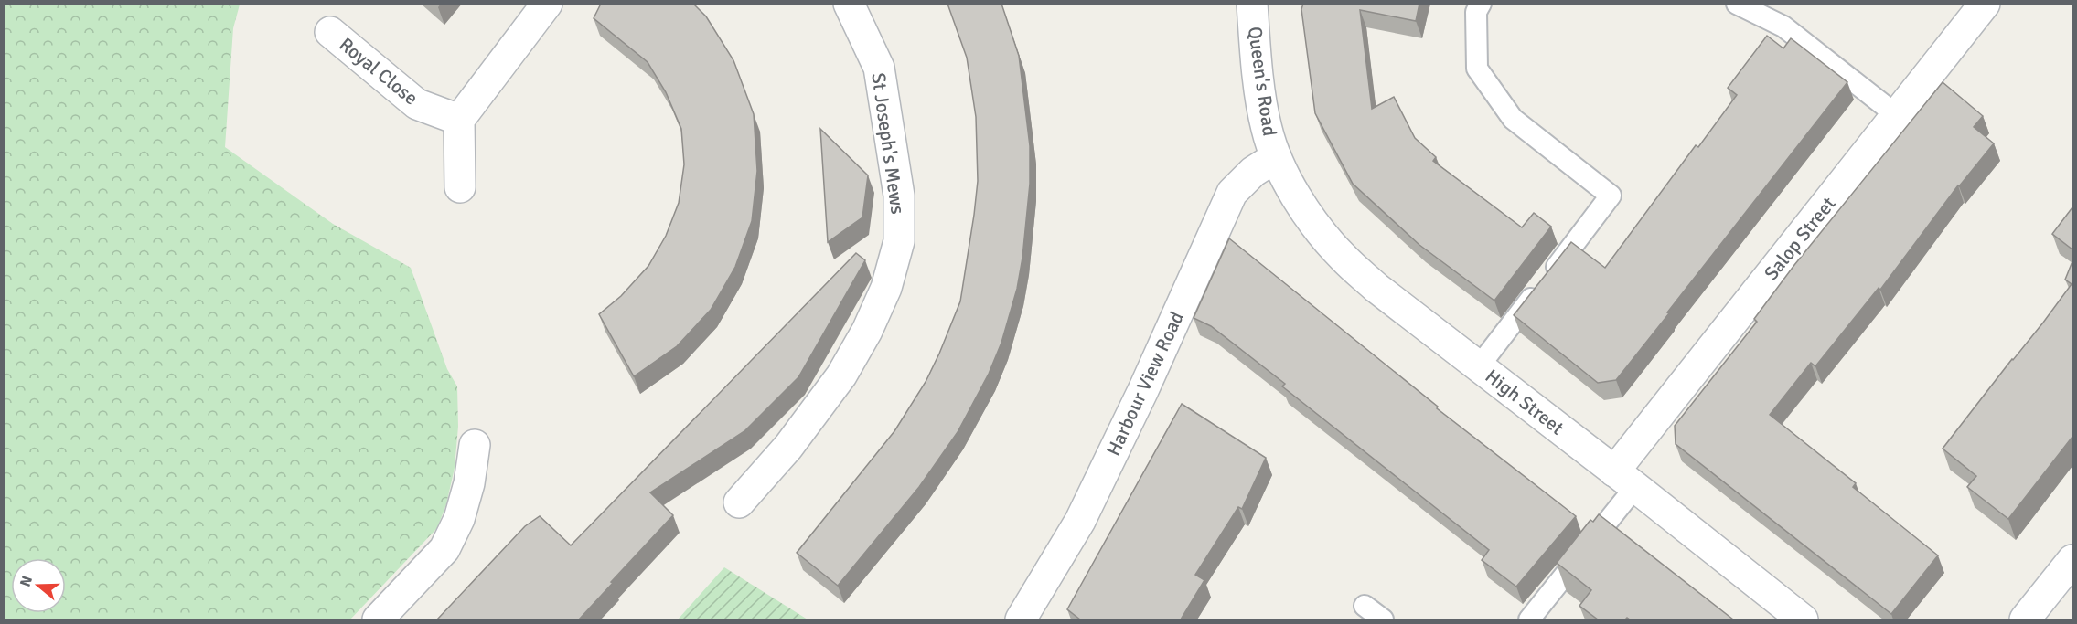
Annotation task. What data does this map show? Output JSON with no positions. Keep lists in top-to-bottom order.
{
  "streets": {
    "street": [
      "Royal Close",
      "Queen's Road",
      "St Joseph's Mews",
      "Salop Street",
      "Harbour View Road",
      "High Street"
    ]
  },
  "crossings": [
    ["Queen's Road", "Harbour View Road"],
    ["Queen's Road", "High Street"],
    ["Salop Street", "High Street"],
    ["Harbour View Road", "High Street"]
  ],
  "north": "left"
}
